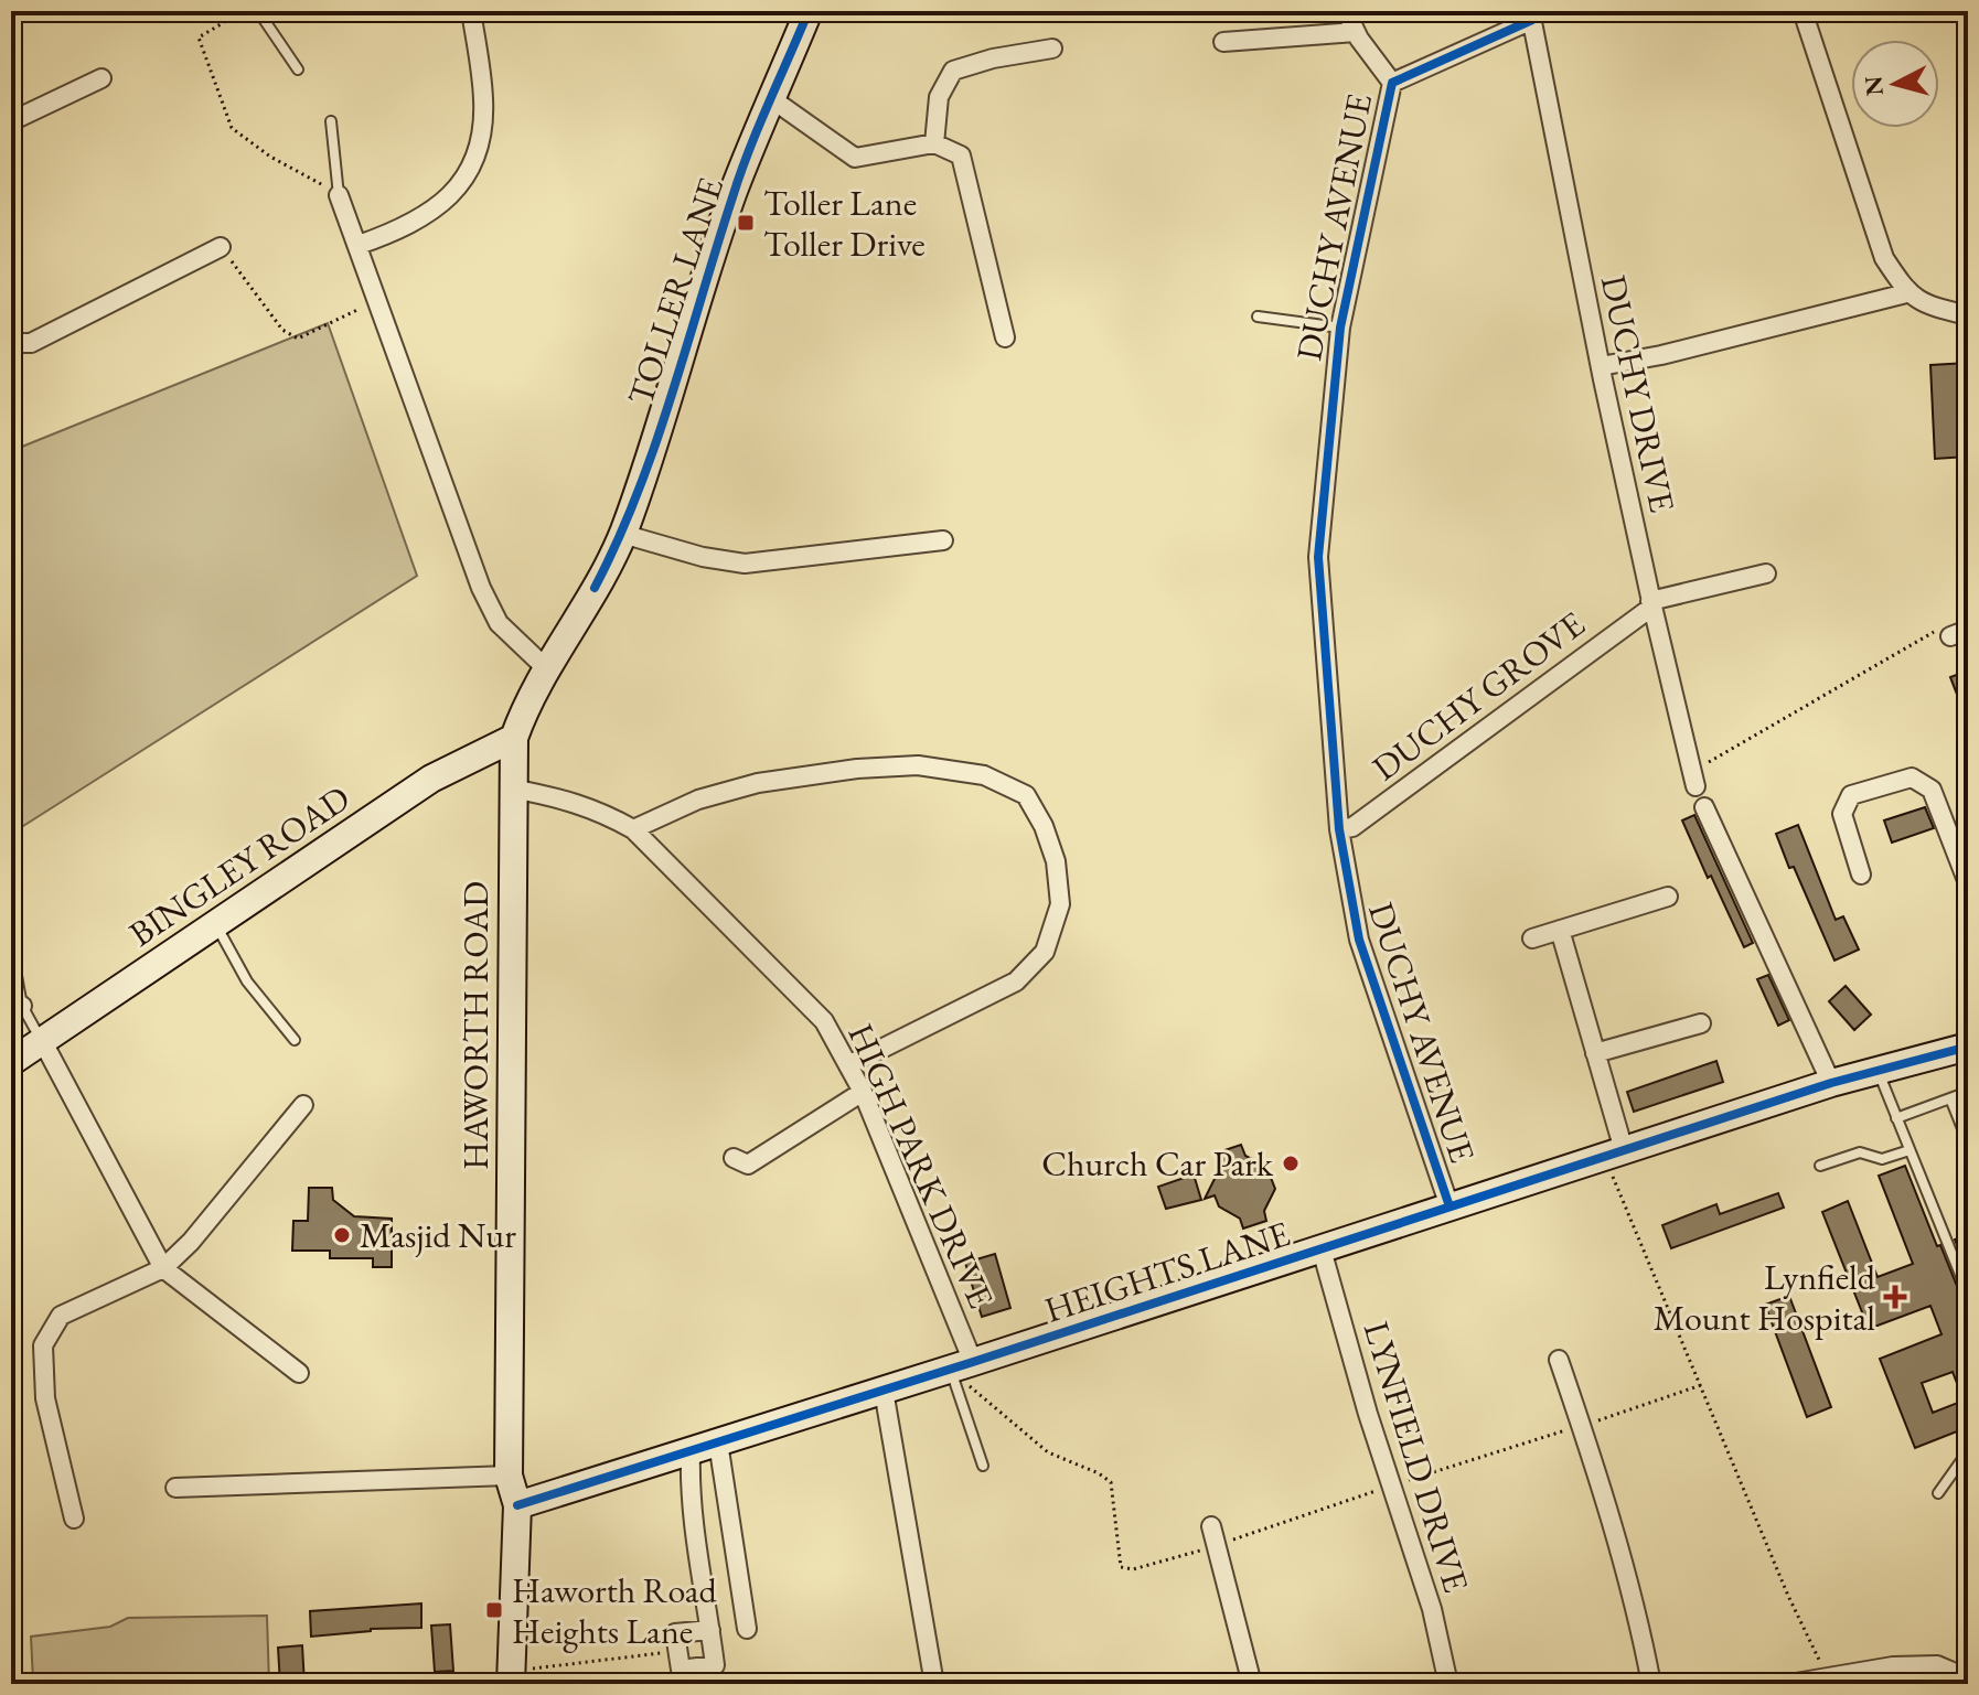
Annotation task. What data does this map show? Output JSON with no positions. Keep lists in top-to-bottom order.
{
  "streets": {
    "main road": [
      "TOLLER LANE",
      "BINGLEY ROAD",
      "HAWORTH ROAD",
      "HEIGHTS LANE"
    ],
    "street": [
      "DUCHY AVENUE",
      "DUCHY DRIVE",
      "DUCHY GROVE",
      "HIGH PARK DRIVE",
      "LYNFIELD DRIVE"
    ]
  },
  "crossings": [
    ["DUCHY AVENUE", "DUCHY DRIVE"],
    ["DUCHY AVENUE", "DUCHY GROVE"],
    ["DUCHY AVENUE", "HEIGHTS LANE"],
    ["TOLLER LANE", "BINGLEY ROAD"],
    ["TOLLER LANE", "HAWORTH ROAD"],
    ["DUCHY DRIVE", "DUCHY GROVE"],
    ["BINGLEY ROAD", "HAWORTH ROAD"],
    ["HAWORTH ROAD", "HIGH PARK DRIVE"],
    ["HAWORTH ROAD", "HEIGHTS LANE"],
    ["HIGH PARK DRIVE", "HEIGHTS LANE"],
    ["HEIGHTS LANE", "LYNFIELD DRIVE"]
  ],
  "places": {
    "transit": ["Toller Lane Toller Drive", "Haworth Road Heights Lane"],
    "other": ["Church Car Park", "Masjid Nur"],
    "health": ["Lynfield Mount Hospital"]
  },
  "north": "left"
}
